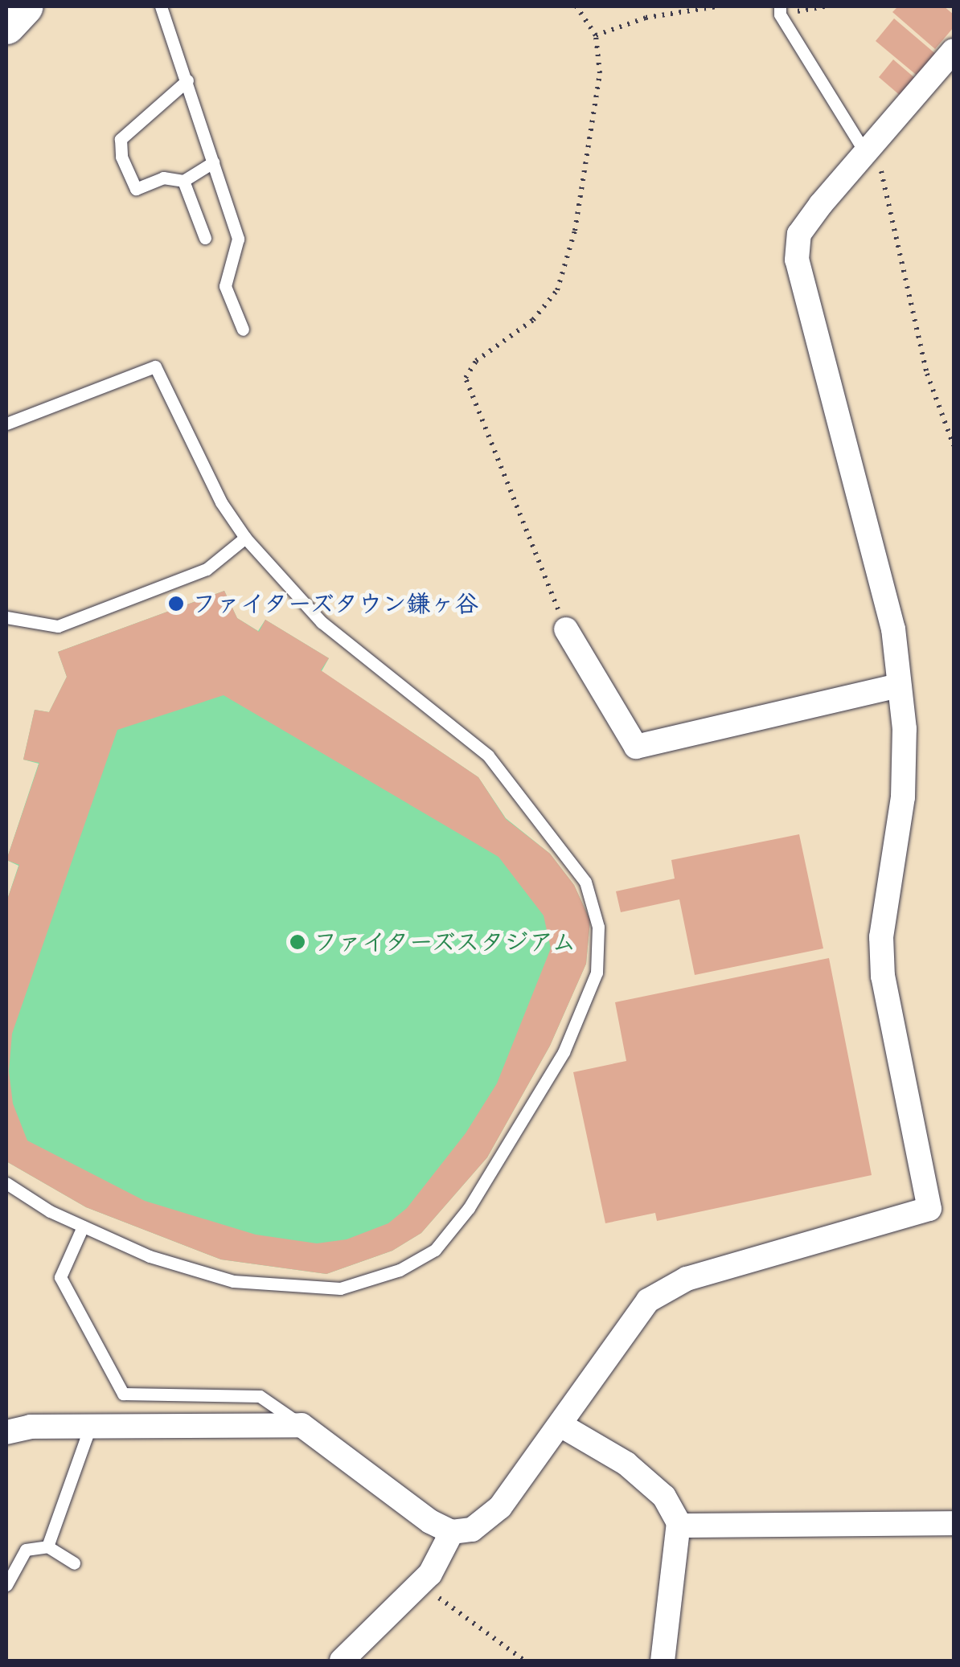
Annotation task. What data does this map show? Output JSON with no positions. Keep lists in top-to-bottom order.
{
  "places": ["ファイターズタウン鎌ヶ谷", "ファイターズスタジアム"]
}
